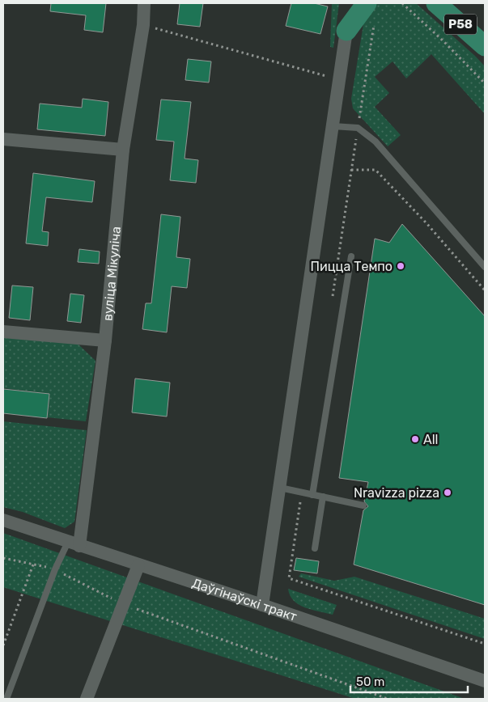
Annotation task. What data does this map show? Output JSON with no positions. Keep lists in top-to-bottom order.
{
  "streets": {
    "main road": ["Р58"],
    "street": ["вуліца Мікуліча", "Даўгінаўскі тракт"]
  },
  "crossings": [
    ["вуліца Мікуліча", "Даўгінаўскі тракт"]
  ],
  "places": ["Пицца Темпо", "All", "Nravizza pizza"],
  "scale_bar": "50 m"
}
